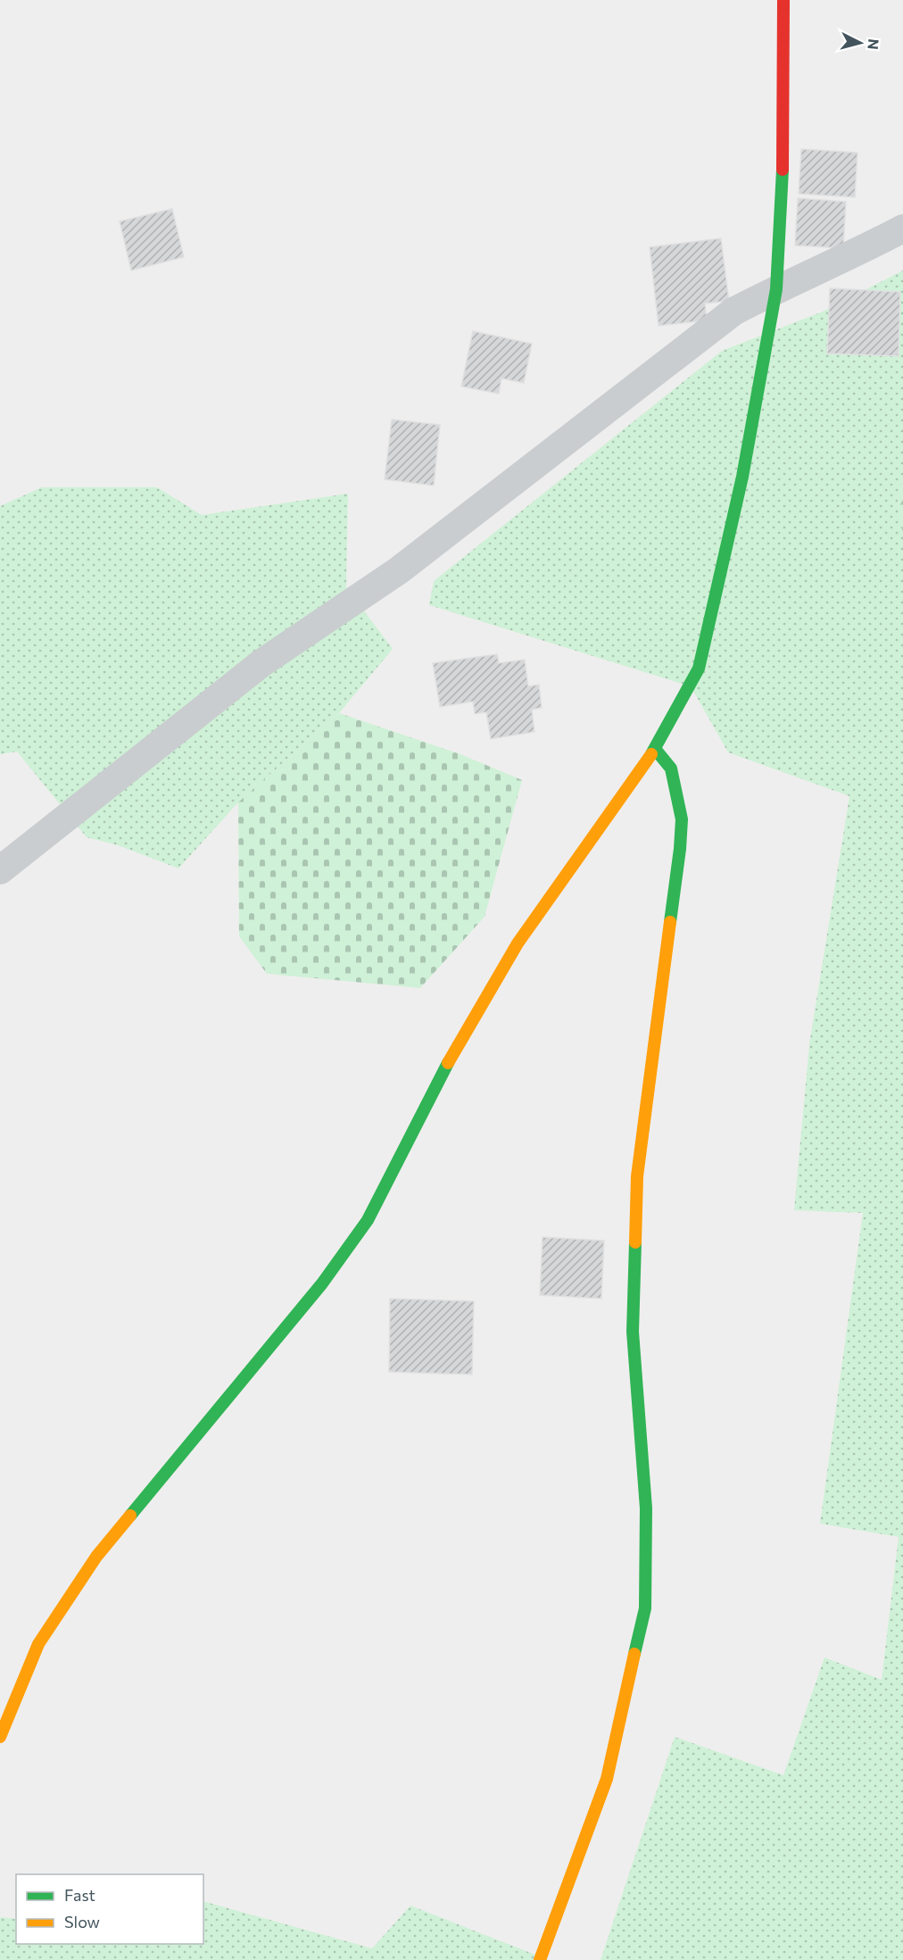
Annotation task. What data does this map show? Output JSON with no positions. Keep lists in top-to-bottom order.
{
  "legend": ["Fast", "Slow"],
  "north": "right"
}
